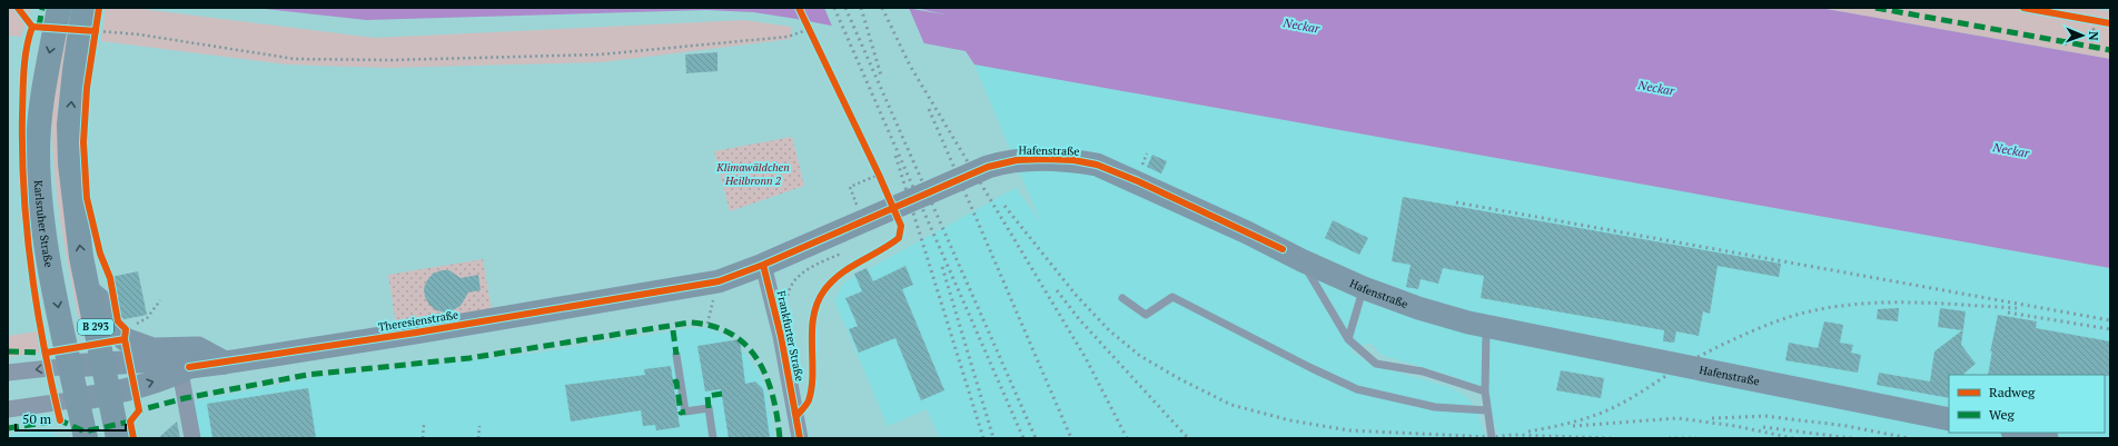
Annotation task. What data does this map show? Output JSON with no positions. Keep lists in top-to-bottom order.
{
  "streets": {
    "main road": [
      "Hafenstraße",
      "Karlsruher Straße",
      "Theresienstraße",
      "B 293"
    ],
    "street": ["Frankfurter Straße"]
  },
  "crossings": [
    ["Hafenstraße", "Theresienstraße"],
    ["Hafenstraße", "Frankfurter Straße"],
    ["Karlsruher Straße", "Theresienstraße"],
    ["Theresienstraße", "B 293"],
    ["Theresienstraße", "Frankfurter Straße"]
  ],
  "water": ["Neckar"],
  "parks": ["Klimawäldchen Heilbronn 2"],
  "legend": ["Radweg", "Weg"],
  "scale_bar": "50 m",
  "north": "right"
}
